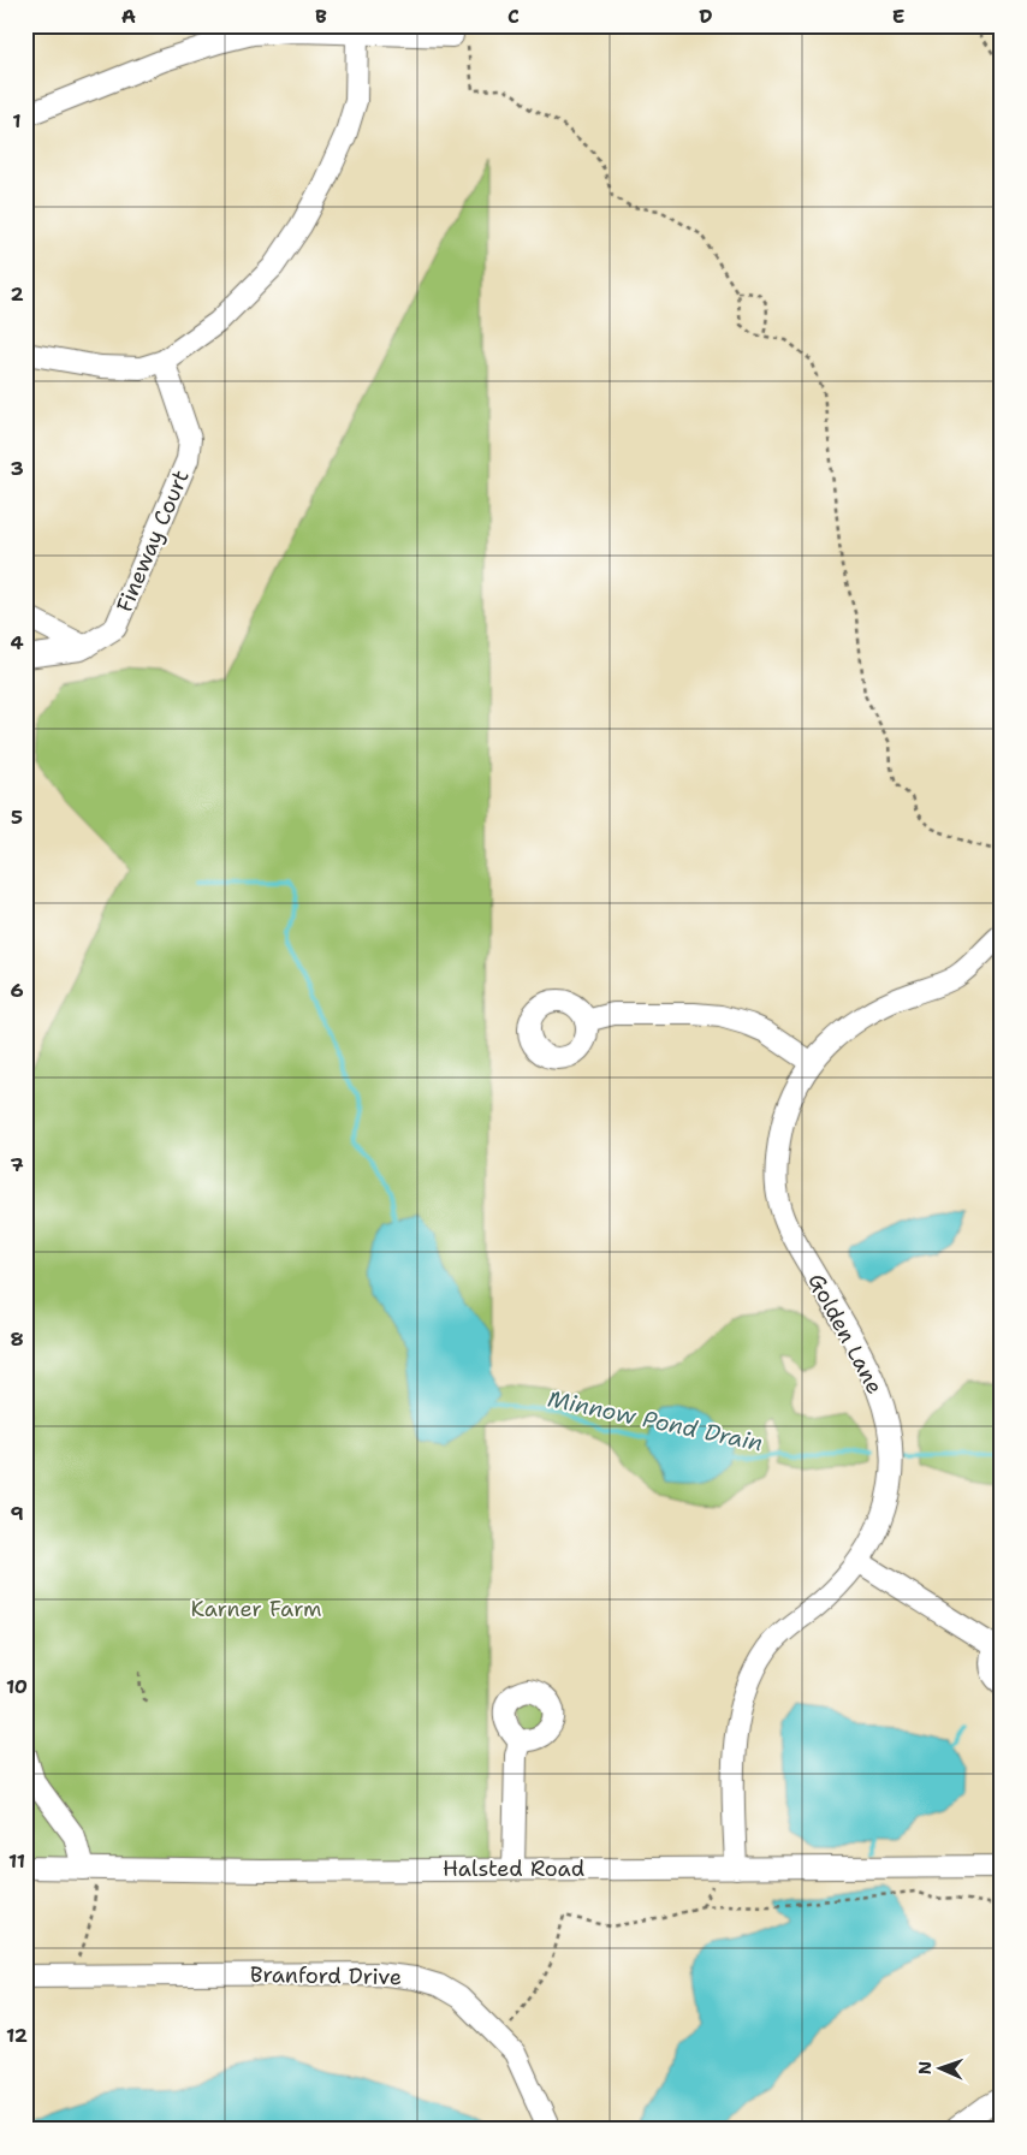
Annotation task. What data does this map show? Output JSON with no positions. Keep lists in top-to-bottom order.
{
  "streets": {
    "street": [
      "Fineway Court",
      "Golden Lane",
      "Halsted Road",
      "Branford Drive"
    ]
  },
  "crossings": [
    ["Golden Lane", "Halsted Road"]
  ],
  "water": ["Minnow Pond Drain"],
  "parks": ["Karner Farm"],
  "north": "left",
  "grid": {
    "columns": [
      "A",
      "B",
      "C",
      "D",
      "E"
    ],
    "rows": [
      "1",
      "2",
      "3",
      "4",
      "5",
      "6",
      "7",
      "8",
      "9",
      "10",
      "11",
      "12"
    ]
  }
}
